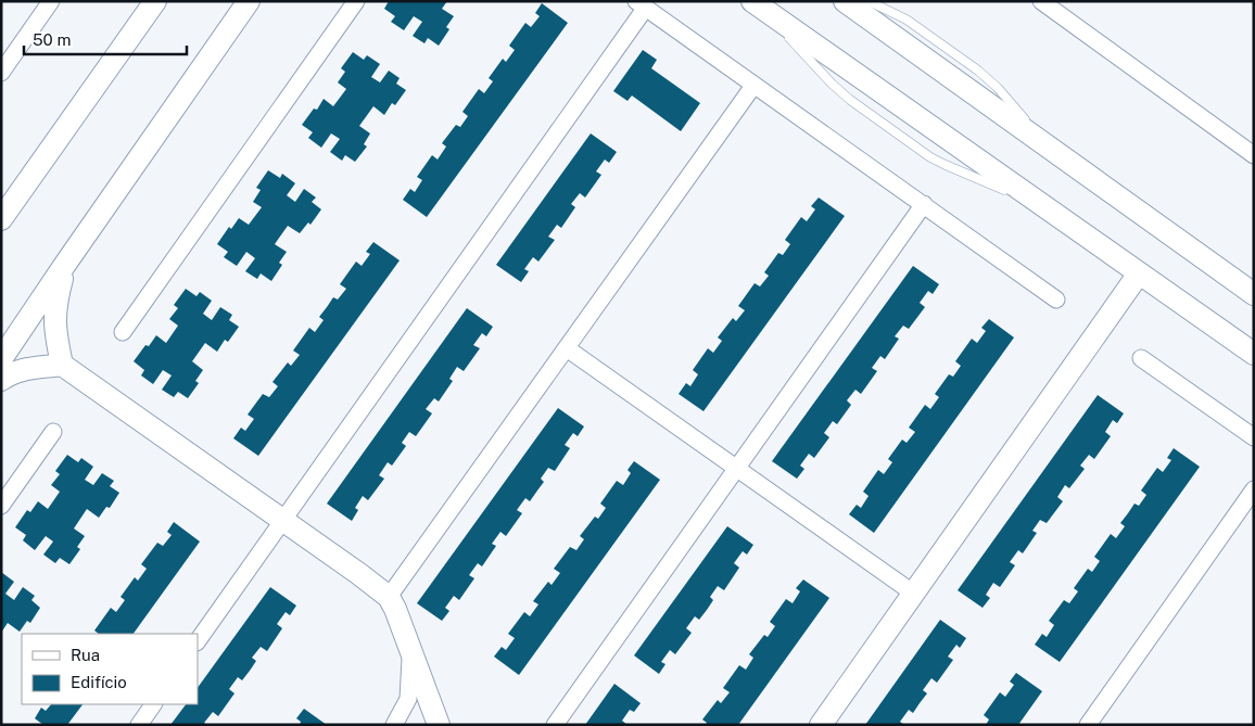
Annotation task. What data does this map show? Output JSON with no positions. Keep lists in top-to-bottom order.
{
  "legend": ["Rua", "Edifício"],
  "scale_bar": "50 m"
}
